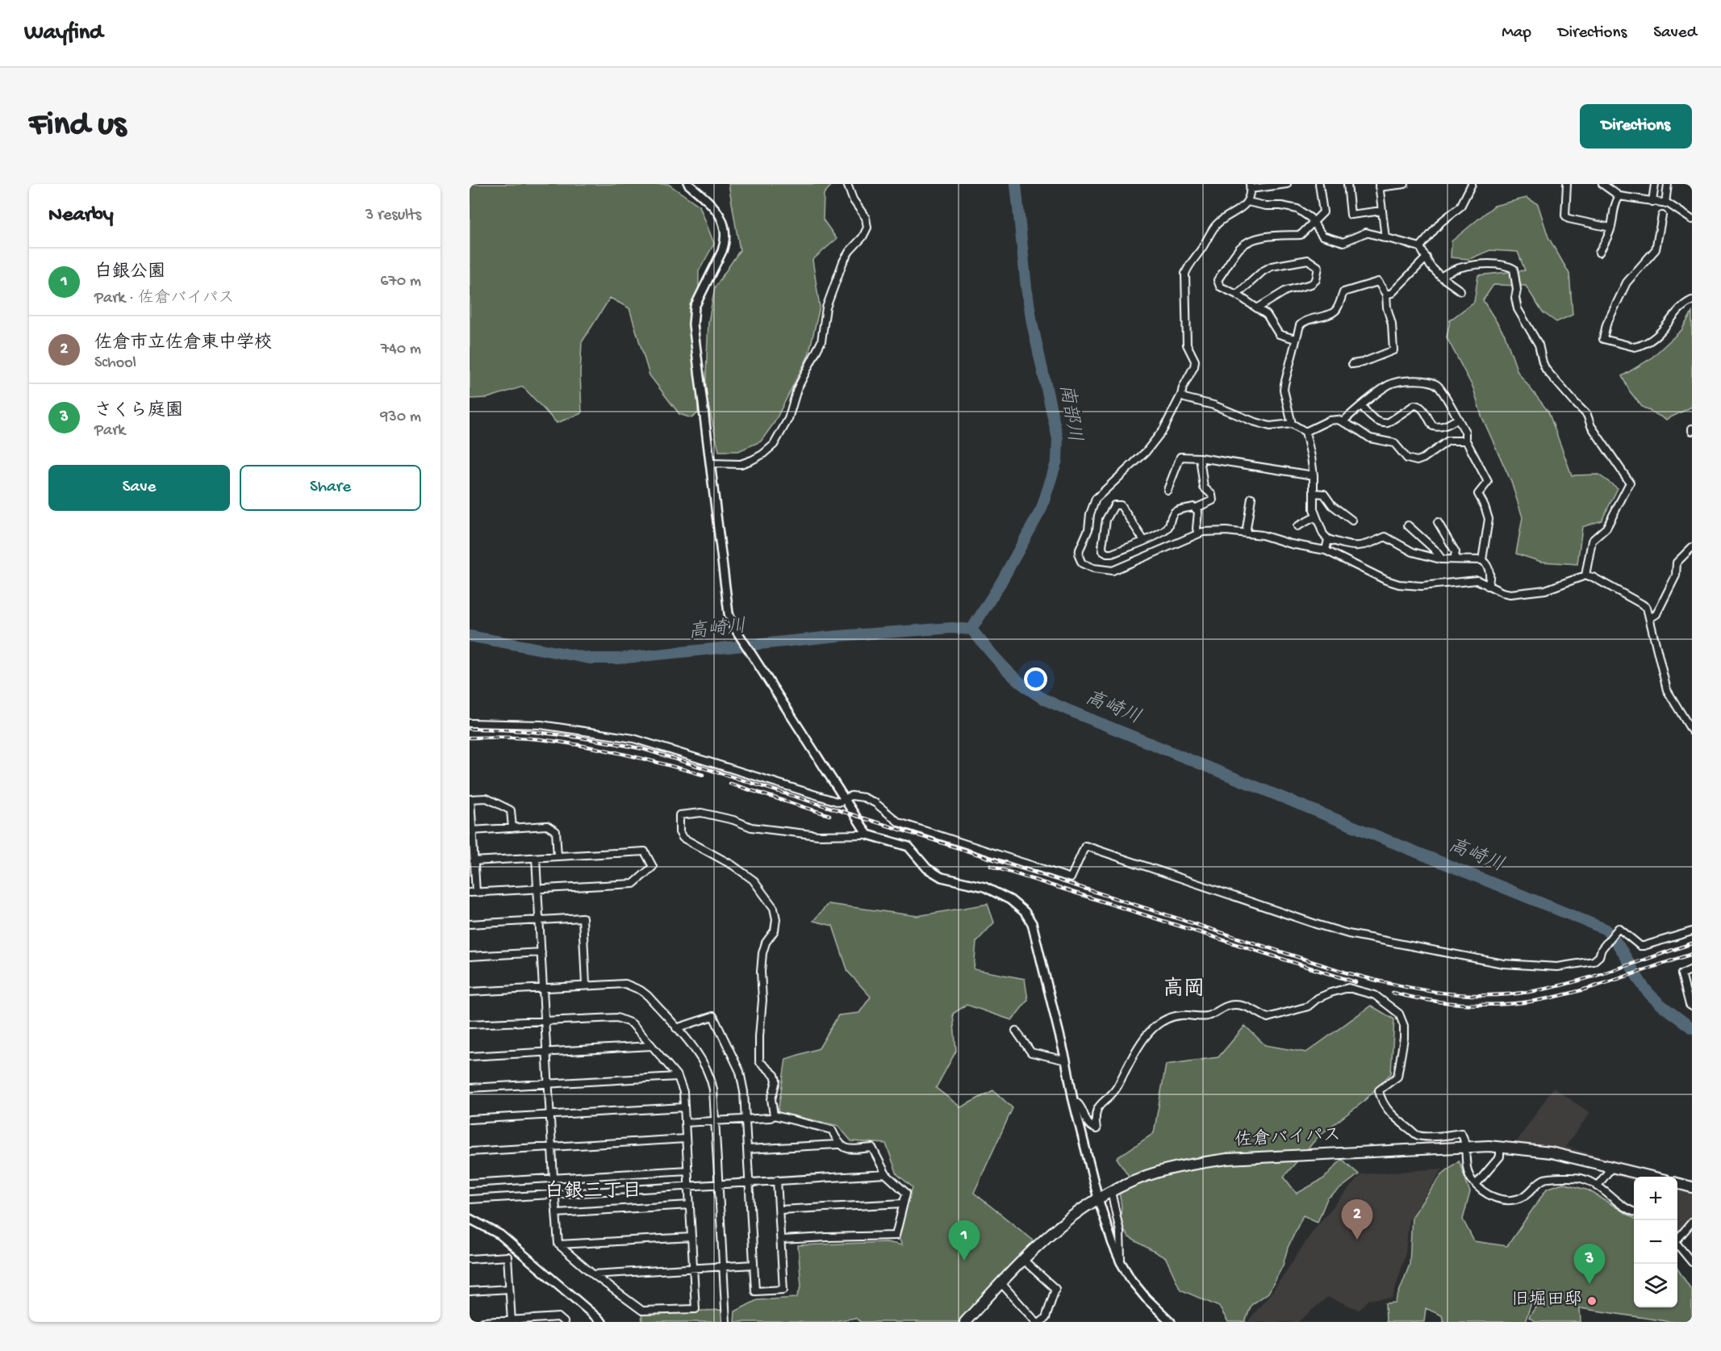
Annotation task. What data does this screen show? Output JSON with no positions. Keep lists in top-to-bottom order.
{
  "streets": {
    "highway": ["佐倉バイパス"]
  },
  "districts": ["高岡", "白銀三丁目"],
  "water": ["南部川", "高崎川"],
  "places": ["旧堀田邸"],
  "page": {
    "header": "Wayfind",
    "nav": ["Map", "Directions", "Saved"],
    "buttons": [
      "Directions",
      ["Save", "Share"]
    ],
    "title": "Find us",
    "heading": ["Nearby", "3 results"],
    "list": [
      {
        "mark": "1",
        "name": "白銀公園",
        "note": "Park · 佐倉バイパス",
        "value": "670 m"
      },
      {
        "mark": "2",
        "name": "佐倉市立佐倉東中学校",
        "note": "School",
        "value": "740 m"
      },
      {
        "mark": "3",
        "name": "さくら庭園",
        "note": "Park",
        "value": "930 m"
      }
    ],
    "map_buttons": ["+", "−"],
    "pins": ["2", "1", "3"]
  }
}
